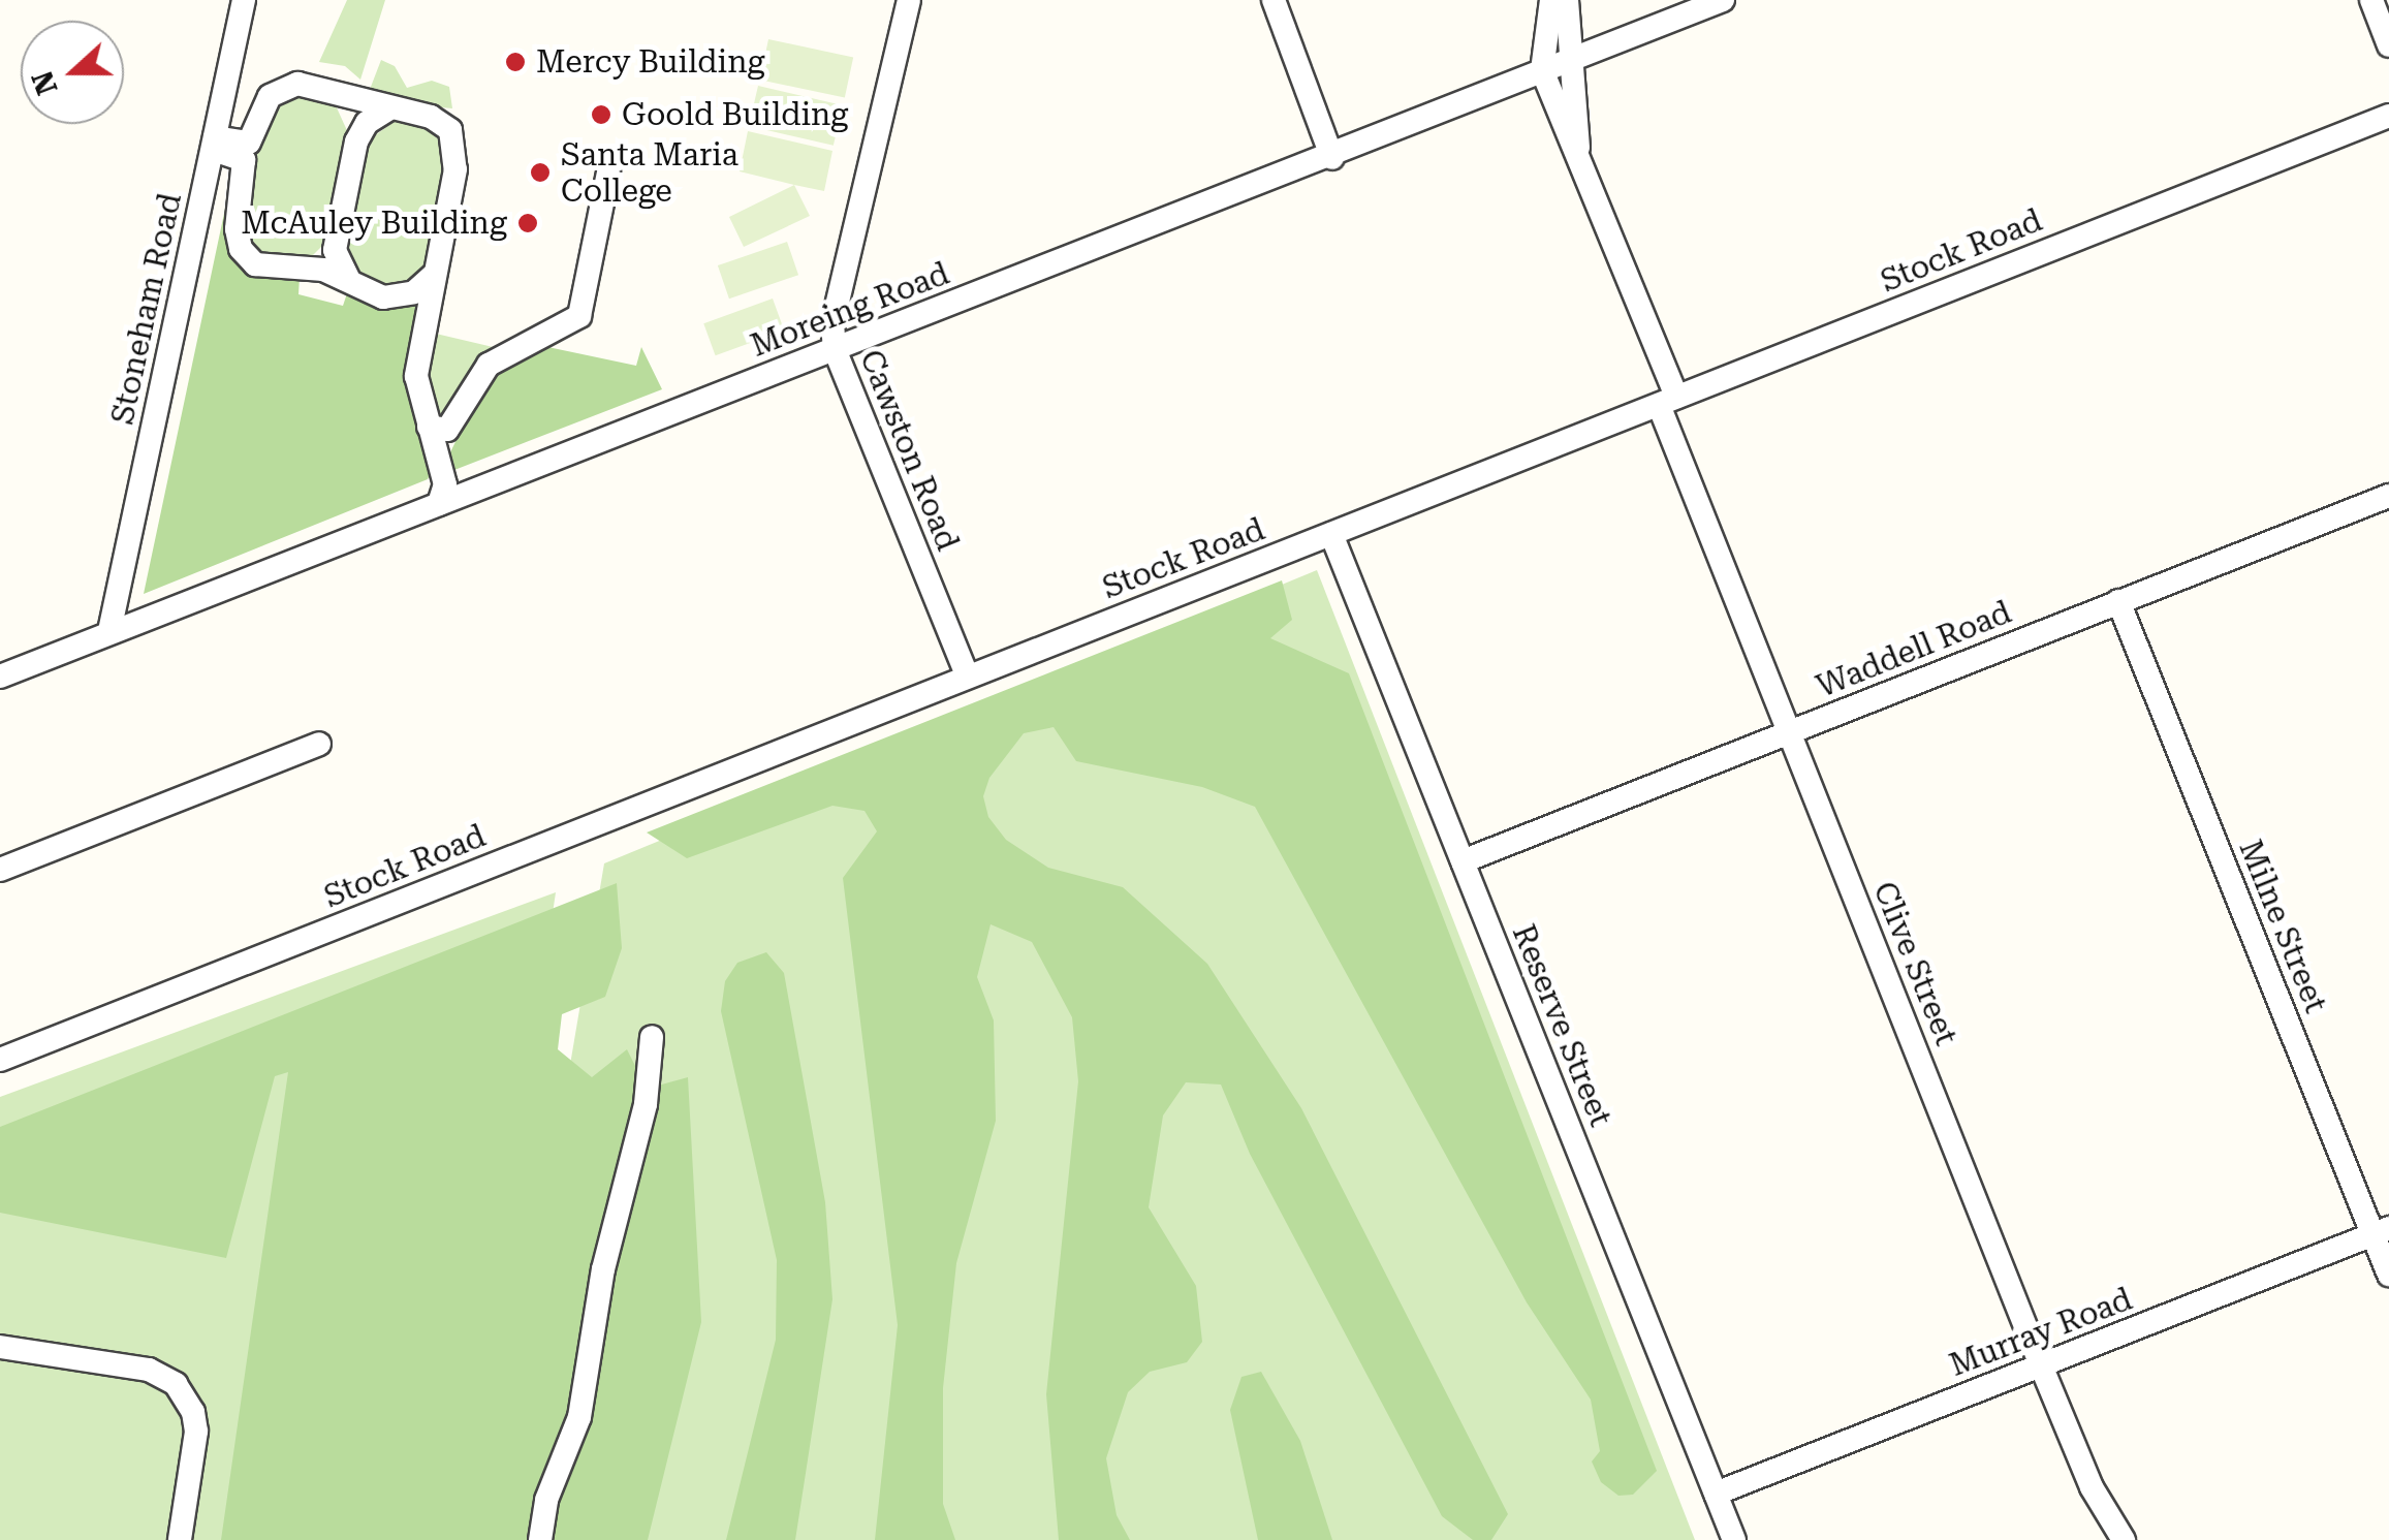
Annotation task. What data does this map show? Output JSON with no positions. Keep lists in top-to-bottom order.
{
  "streets": {
    "street": [
      "Stock Road",
      "Stoneham Road",
      "Moreing Road",
      "Cawston Road",
      "Waddell Road",
      "Milne Street",
      "Clive Street",
      "Reserve Street",
      "Murray Road"
    ]
  },
  "crossings": [
    ["Stock Road", "Cawston Road"],
    ["Stock Road", "Clive Street"],
    ["Stock Road", "Reserve Street"],
    ["Stoneham Road", "Moreing Road"],
    ["Moreing Road", "Cawston Road"],
    ["Moreing Road", "Clive Street"],
    ["Waddell Road", "Milne Street"],
    ["Waddell Road", "Clive Street"],
    ["Waddell Road", "Reserve Street"],
    ["Milne Street", "Murray Road"],
    ["Clive Street", "Murray Road"],
    ["Reserve Street", "Murray Road"]
  ],
  "places": [
    "Mercy Building",
    "Goold Building",
    "Santa Maria College",
    "McAuley Building"
  ],
  "north": "left"
}
